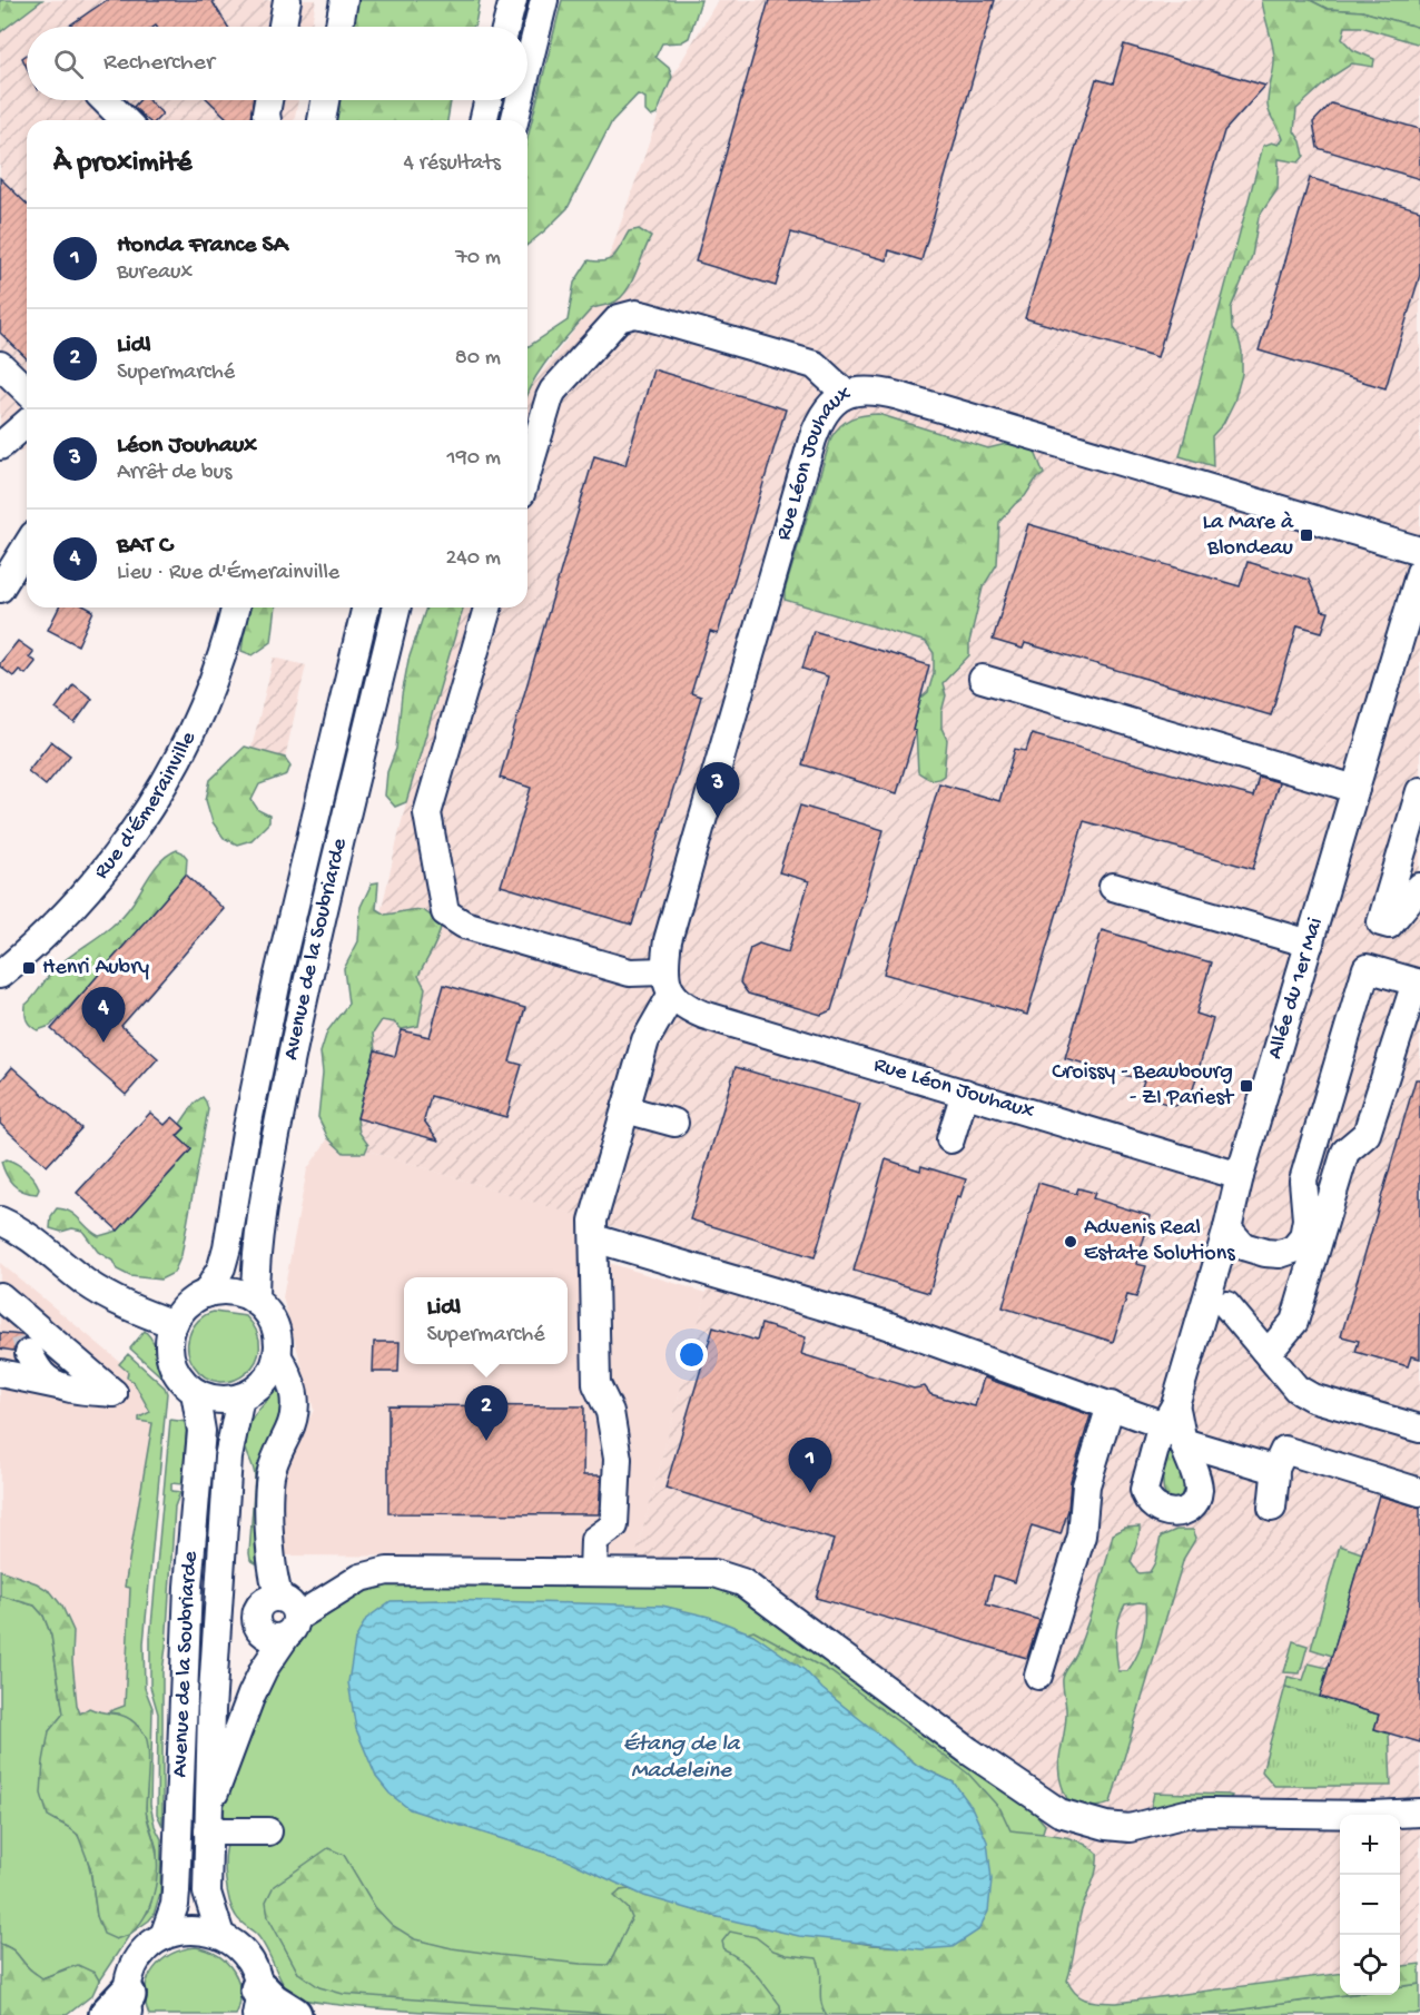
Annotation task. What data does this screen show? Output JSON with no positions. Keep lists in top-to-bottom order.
{
  "streets": {
    "street": [
      "Rue Léon Jouhaux",
      "Rue d'Émerainville",
      "Avenue de la Soubriarde",
      "Allée du 1er Mai"
    ]
  },
  "crossings": [
    ["Rue Léon Jouhaux", "Allée du 1er Mai"]
  ],
  "water": ["Étang de la Madeleine"],
  "places": {
    "transit": ["La Mare à Blondeau", "Henri Aubry", "Croissy - Beaubourg - ZI Pariest"],
    "other": ["Advenis Real Estate Solutions"]
  },
  "page": {
    "search": "Rechercher",
    "heading": ["À proximité", "4 résultats"],
    "list": [
      {
        "mark": "1",
        "name": "Honda France SA",
        "note": "Bureaux",
        "value": "70 m"
      },
      {
        "mark": "2",
        "name": "Lidl",
        "note": "Supermarché",
        "value": "80 m"
      },
      {
        "mark": "3",
        "name": "Léon Jouhaux",
        "note": "Arrêt de bus",
        "value": "190 m"
      },
      {
        "mark": "4",
        "name": "BAT C",
        "note": "Lieu · Rue d'Émerainville",
        "value": "240 m"
      }
    ],
    "pins": [
      "3",
      "4",
      "2",
      "1"
    ],
    "popup": ["Lidl", "Supermarché"],
    "map_buttons": ["+", "−"]
  }
}
